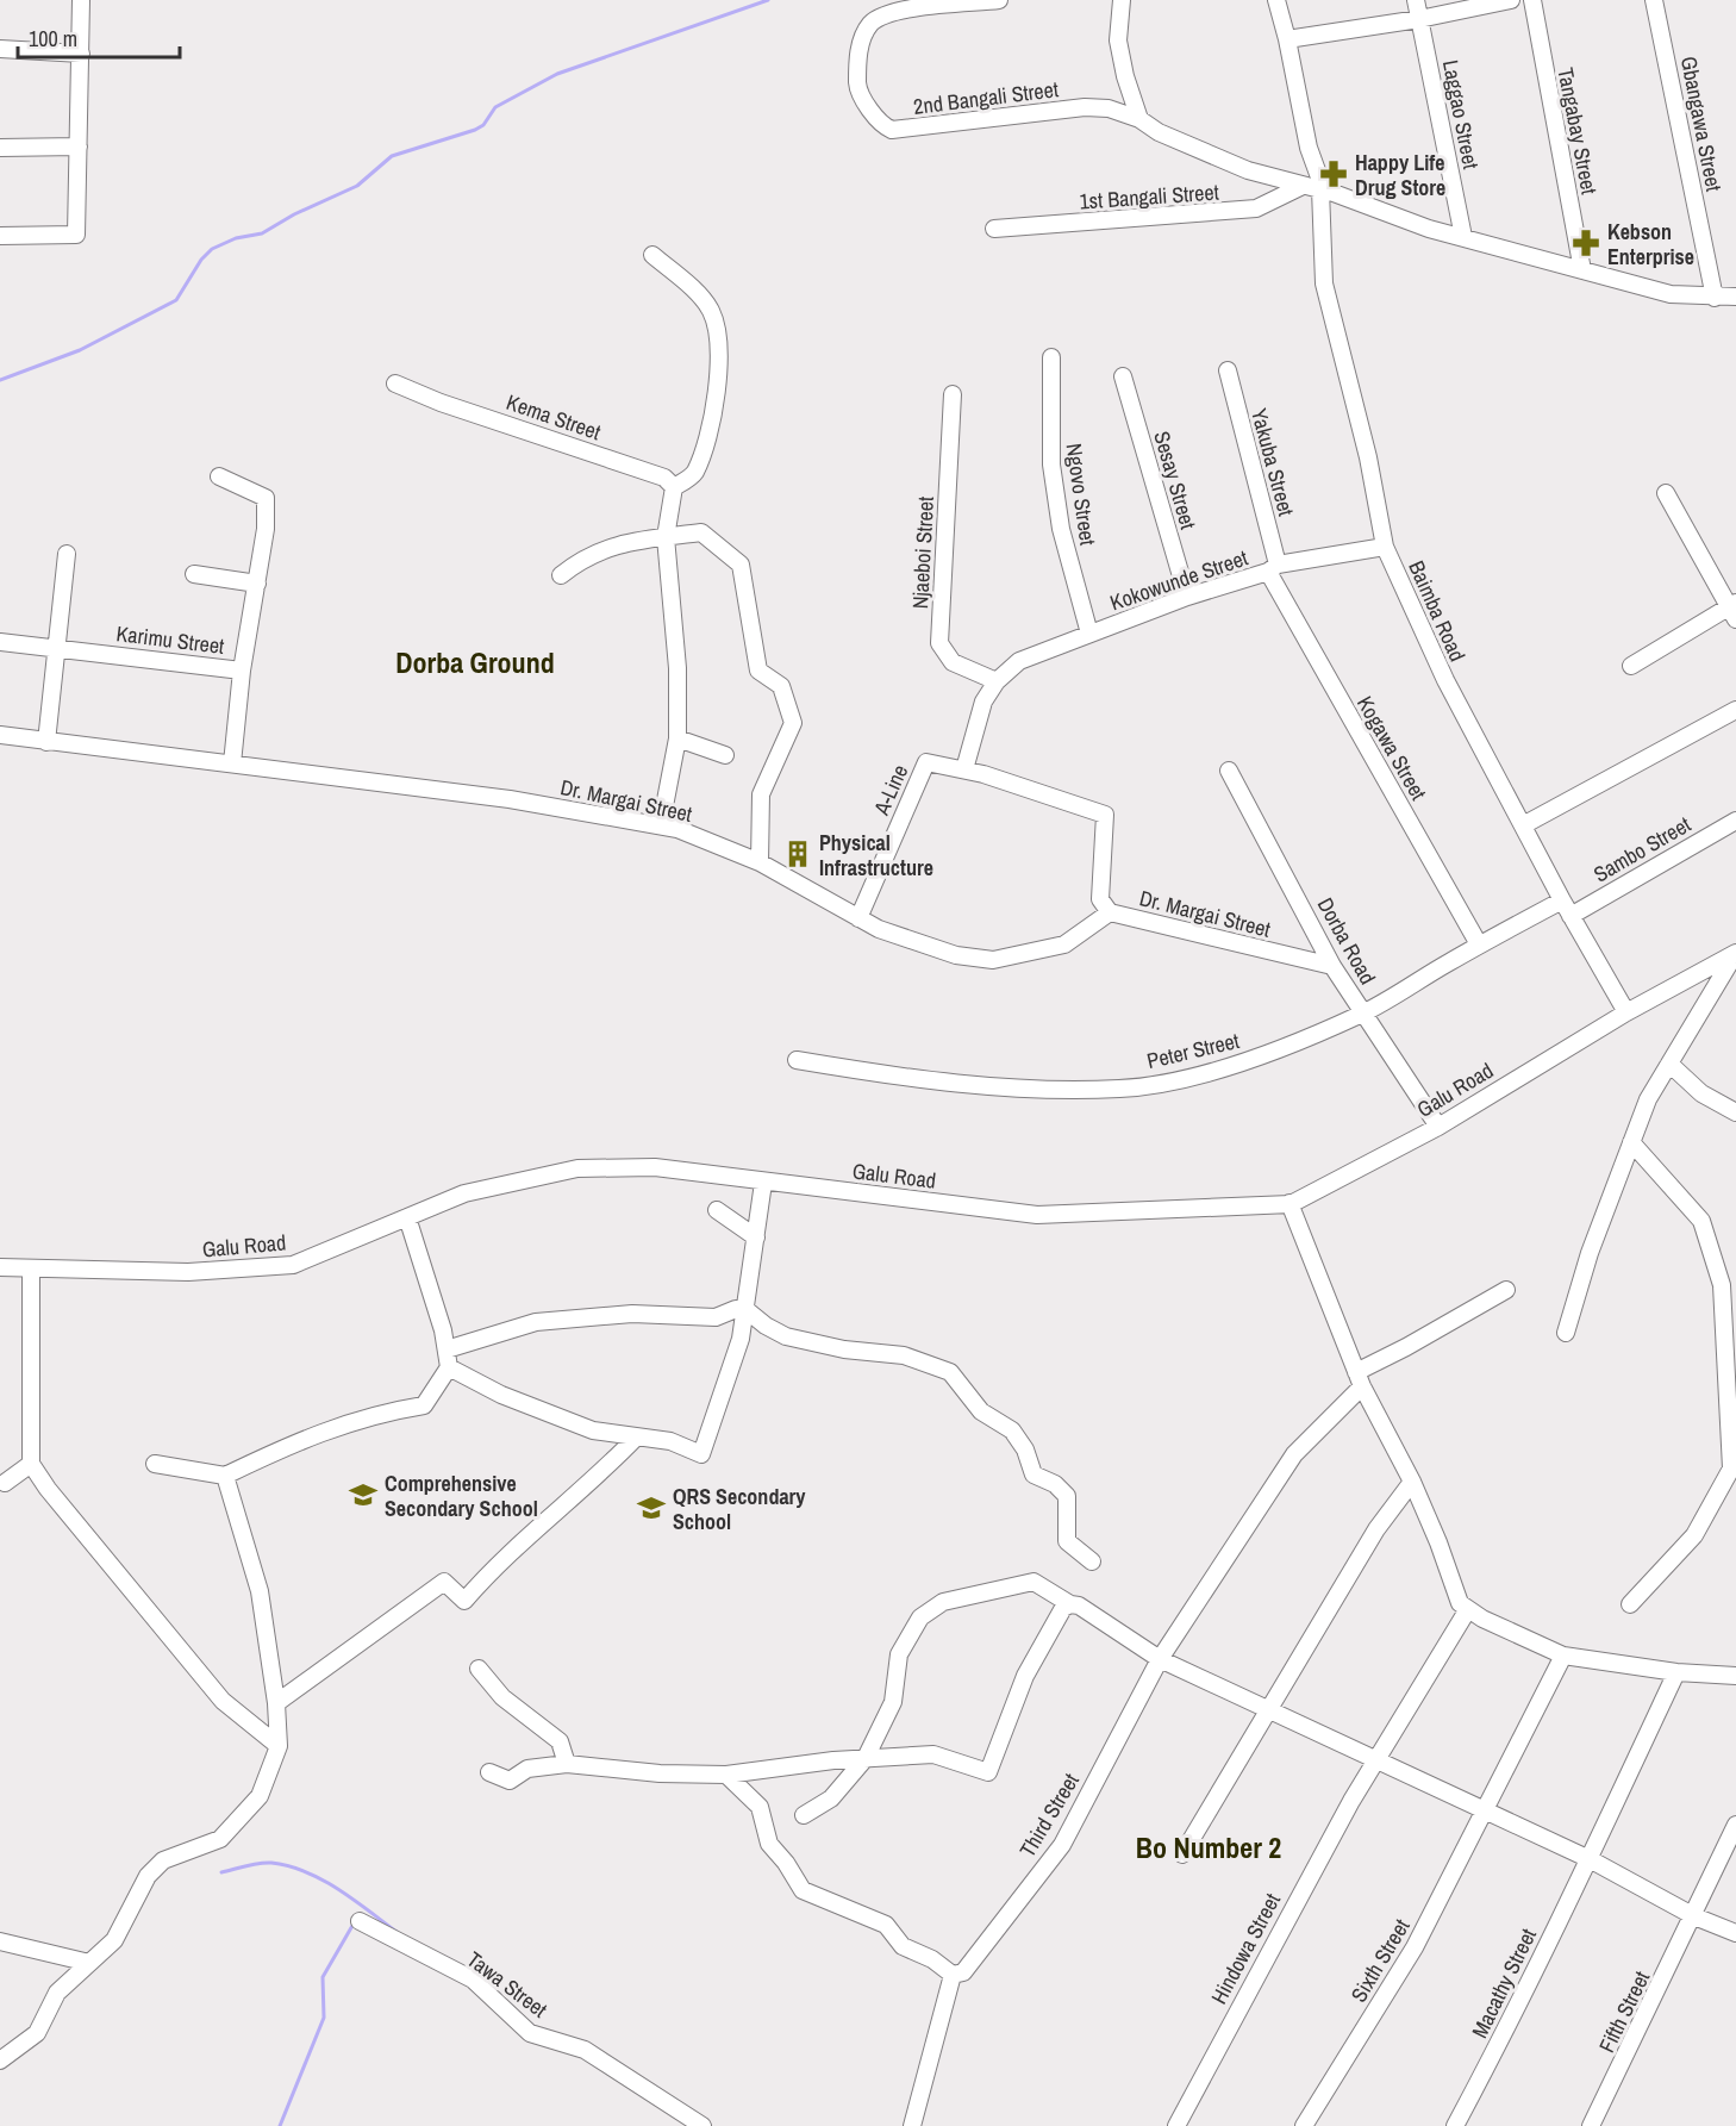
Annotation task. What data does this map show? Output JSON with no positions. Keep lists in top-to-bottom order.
{
  "streets": {
    "street": [
      "2nd Bangali Street",
      "Laggao Street",
      "Gbangawa Street",
      "Tangabay Street",
      "1st Bangali Street",
      "Kema Street",
      "Yakuba Street",
      "Sesay Street",
      "Ngovo Street",
      "Njaeboi Street",
      "Kokowunde Street",
      "Baimba Road",
      "Karimu Street",
      "Kogawa Street",
      "A-Line",
      "Dr. Margai Street",
      "Sambo Street",
      "Dorba Road",
      "Peter Street",
      "Galu Road",
      "Third Street",
      "Hindowa Street",
      "Sixth Street",
      "Macathy Street",
      "Tawa Street",
      "Fifth Street"
    ]
  },
  "crossings": [
    ["Yakuba Street", "Kokowunde Street"],
    ["Yakuba Street", "Kogawa Street"],
    ["Sesay Street", "Kokowunde Street"],
    ["Ngovo Street", "Kokowunde Street"],
    ["Njaeboi Street", "Kokowunde Street"],
    ["Kokowunde Street", "Baimba Road"],
    ["Kokowunde Street", "Kogawa Street"],
    ["Baimba Road", "Sambo Street"],
    ["Baimba Road", "Peter Street"],
    ["Baimba Road", "Galu Road"],
    ["Karimu Street", "Dr. Margai Street"],
    ["Kogawa Street", "Peter Street"],
    ["A-Line", "Dr. Margai Street"],
    ["Dr. Margai Street", "Dorba Road"],
    ["Dorba Road", "Peter Street"],
    ["Dorba Road", "Galu Road"]
  ],
  "districts": ["Dorba Ground", "Bo Number 2"],
  "places": {
    "pharmacy": ["Happy Life Drug Store", "Kebson Enterprise"],
    "building": ["Physical Infrastructure"],
    "school or university": ["Comprehensive Secondary School", "QRS Secondary School"]
  },
  "scale_bar": "100 m"
}
